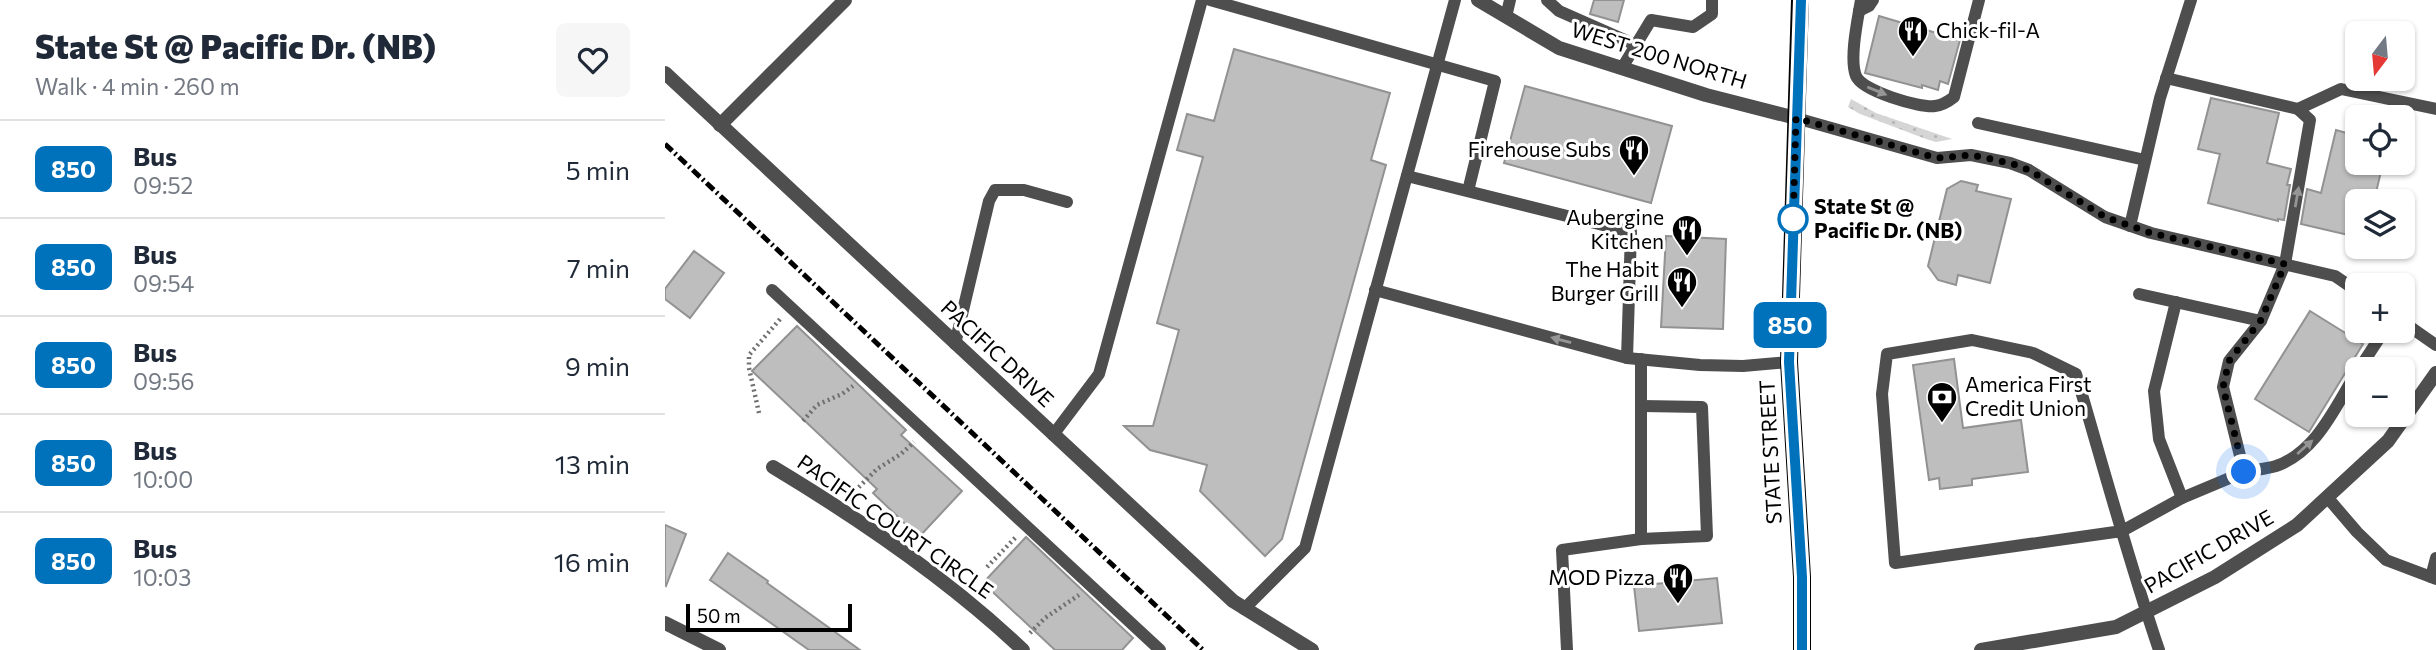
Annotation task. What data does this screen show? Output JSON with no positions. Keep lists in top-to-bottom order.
{
  "streets": {
    "main road": ["STATE STREET"],
    "street": ["WEST 200 NORTH", "PACIFIC DRIVE", "PACIFIC COURT CIRCLE"]
  },
  "crossings": [
    ["WEST 200 NORTH", "STATE STREET"]
  ],
  "places": {
    "restaurant": [
      "Chick-fil-A",
      "Firehouse Subs",
      "Aubergine Kitchen",
      "The Habit Burger Grill",
      "MOD Pizza"
    ],
    "other": ["State St @ Pacific Dr. (NB)"],
    "bank": ["America First Credit Union"]
  },
  "lines": ["bus line 850"],
  "scale_bar": "50 m",
  "north": "bottom",
  "page": {
    "heading": ["State St @ Pacific Dr. (NB)", "Walk · 4 min · 260 m"],
    "on_map": "850",
    "map_buttons": ["+", "−"],
    "list": [
      {
        "mark": "850",
        "name": "Bus",
        "note": "09:52",
        "value": "5 min"
      },
      {
        "mark": "850",
        "name": "Bus",
        "note": "09:54",
        "value": "7 min"
      },
      {
        "mark": "850",
        "name": "Bus",
        "note": "09:56",
        "value": "9 min"
      },
      {
        "mark": "850",
        "name": "Bus",
        "note": "10:00",
        "value": "13 min"
      },
      {
        "mark": "850",
        "name": "Bus",
        "note": "10:03",
        "value": "16 min"
      }
    ],
    "scale": "50 m"
  }
}
